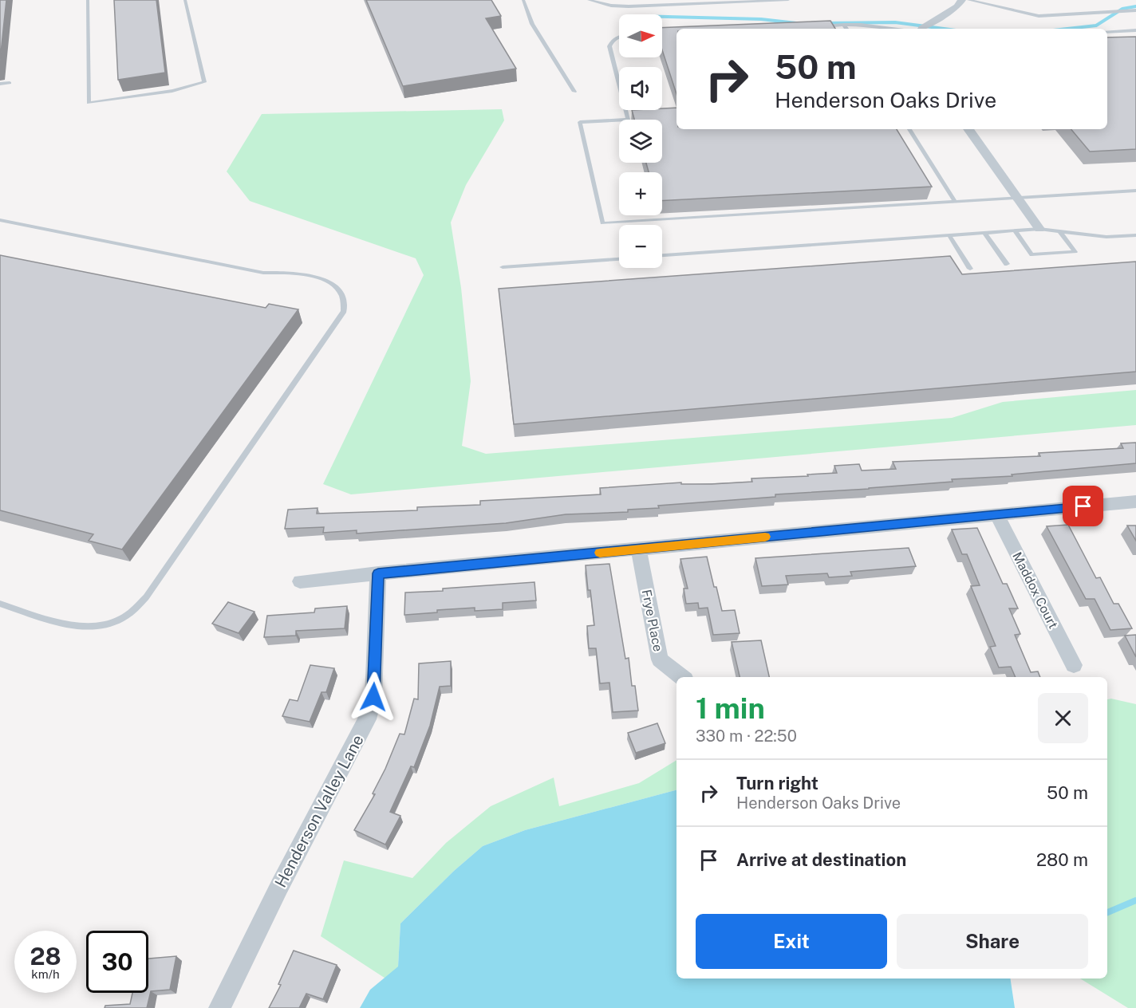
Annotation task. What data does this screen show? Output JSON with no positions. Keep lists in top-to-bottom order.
{
  "streets": {
    "street": ["Maddox Court", "Frye Place", "Henderson Valley Lane"]
  },
  "north": "right",
  "page": {
    "map_buttons": ["+", "−"],
    "turn": ["50 m", "Henderson Oaks Drive"],
    "heading": ["1 min", "330 m · 22:50"],
    "list": [
      {
        "name": "Turn right",
        "note": "Henderson Oaks Drive",
        "value": "50 m"
      },
      {
        "name": "Arrive at destination",
        "value": "280 m"
      }
    ],
    "buttons": ["Exit", "Share"],
    "speed": "28 km/h",
    "limit": "30"
  }
}
